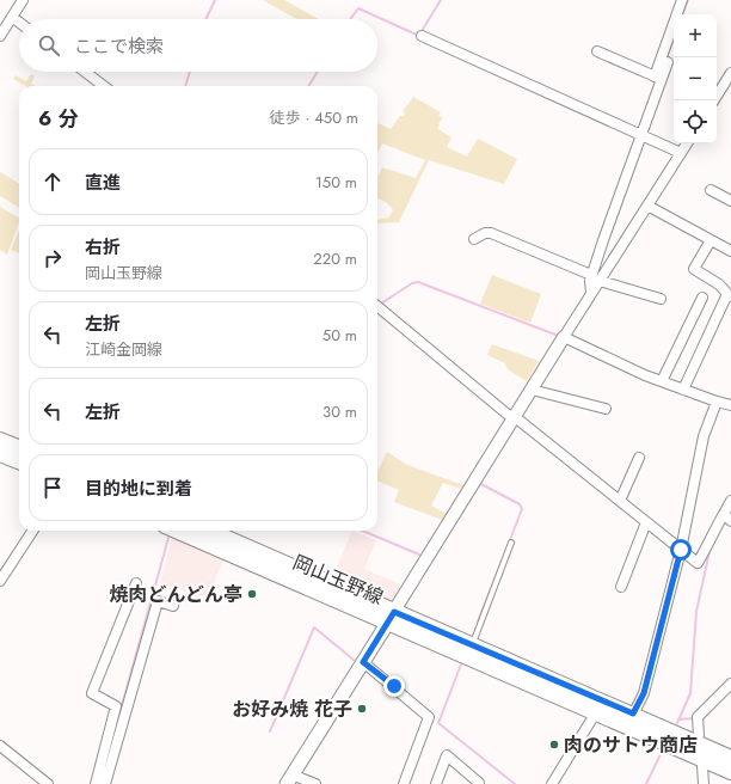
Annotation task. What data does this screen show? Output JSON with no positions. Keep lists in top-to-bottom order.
{
  "streets": {
    "main road": ["岡山玉野線"]
  },
  "places": ["焼肉どんどん亭", "お好み焼 花子", "肉のサトウ商店"],
  "page": {
    "map_buttons": ["+", "−"],
    "search": "ここで検索",
    "heading": ["6 分", "徒歩 · 450 m"],
    "list": [
      ["直進", "150 m"],
      ["右折", "岡山玉野線", "220 m"],
      ["左折", "江崎金岡線", "50 m"],
      ["左折", "30 m"],
      "目的地に到着"
    ]
  }
}
